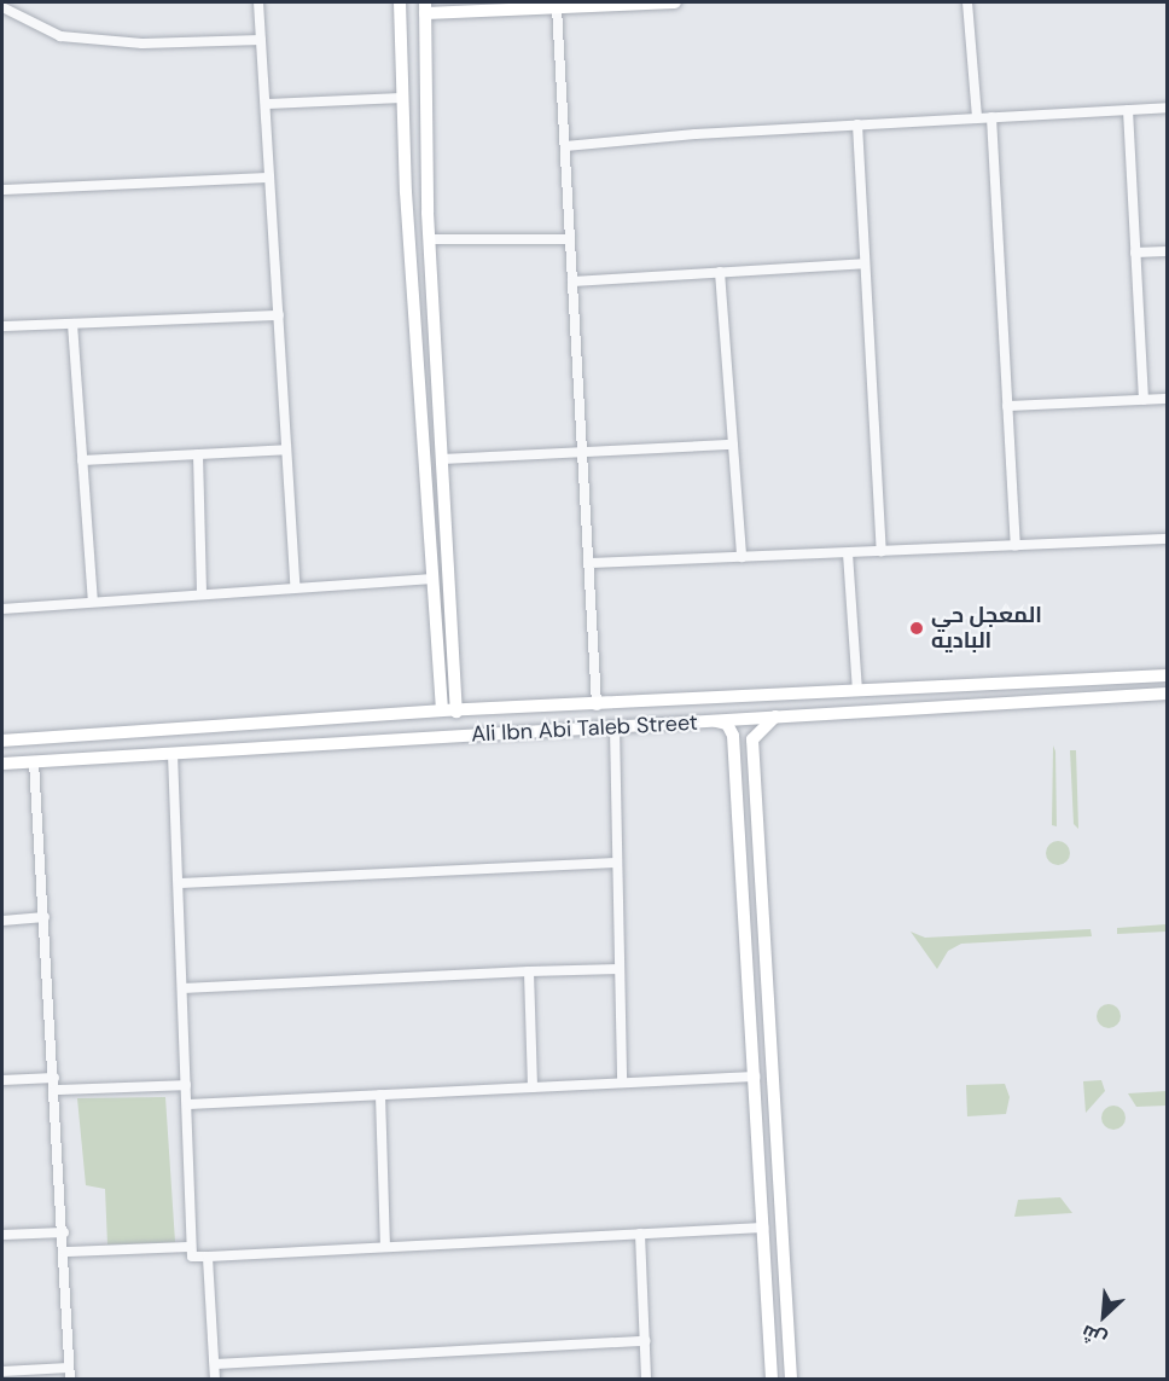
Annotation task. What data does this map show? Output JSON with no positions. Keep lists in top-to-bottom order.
{
  "streets": {
    "street": ["Ali Ibn Abi Taleb Street"]
  },
  "places": ["المعجل حي الباديه"],
  "north": "bottom left"
}
